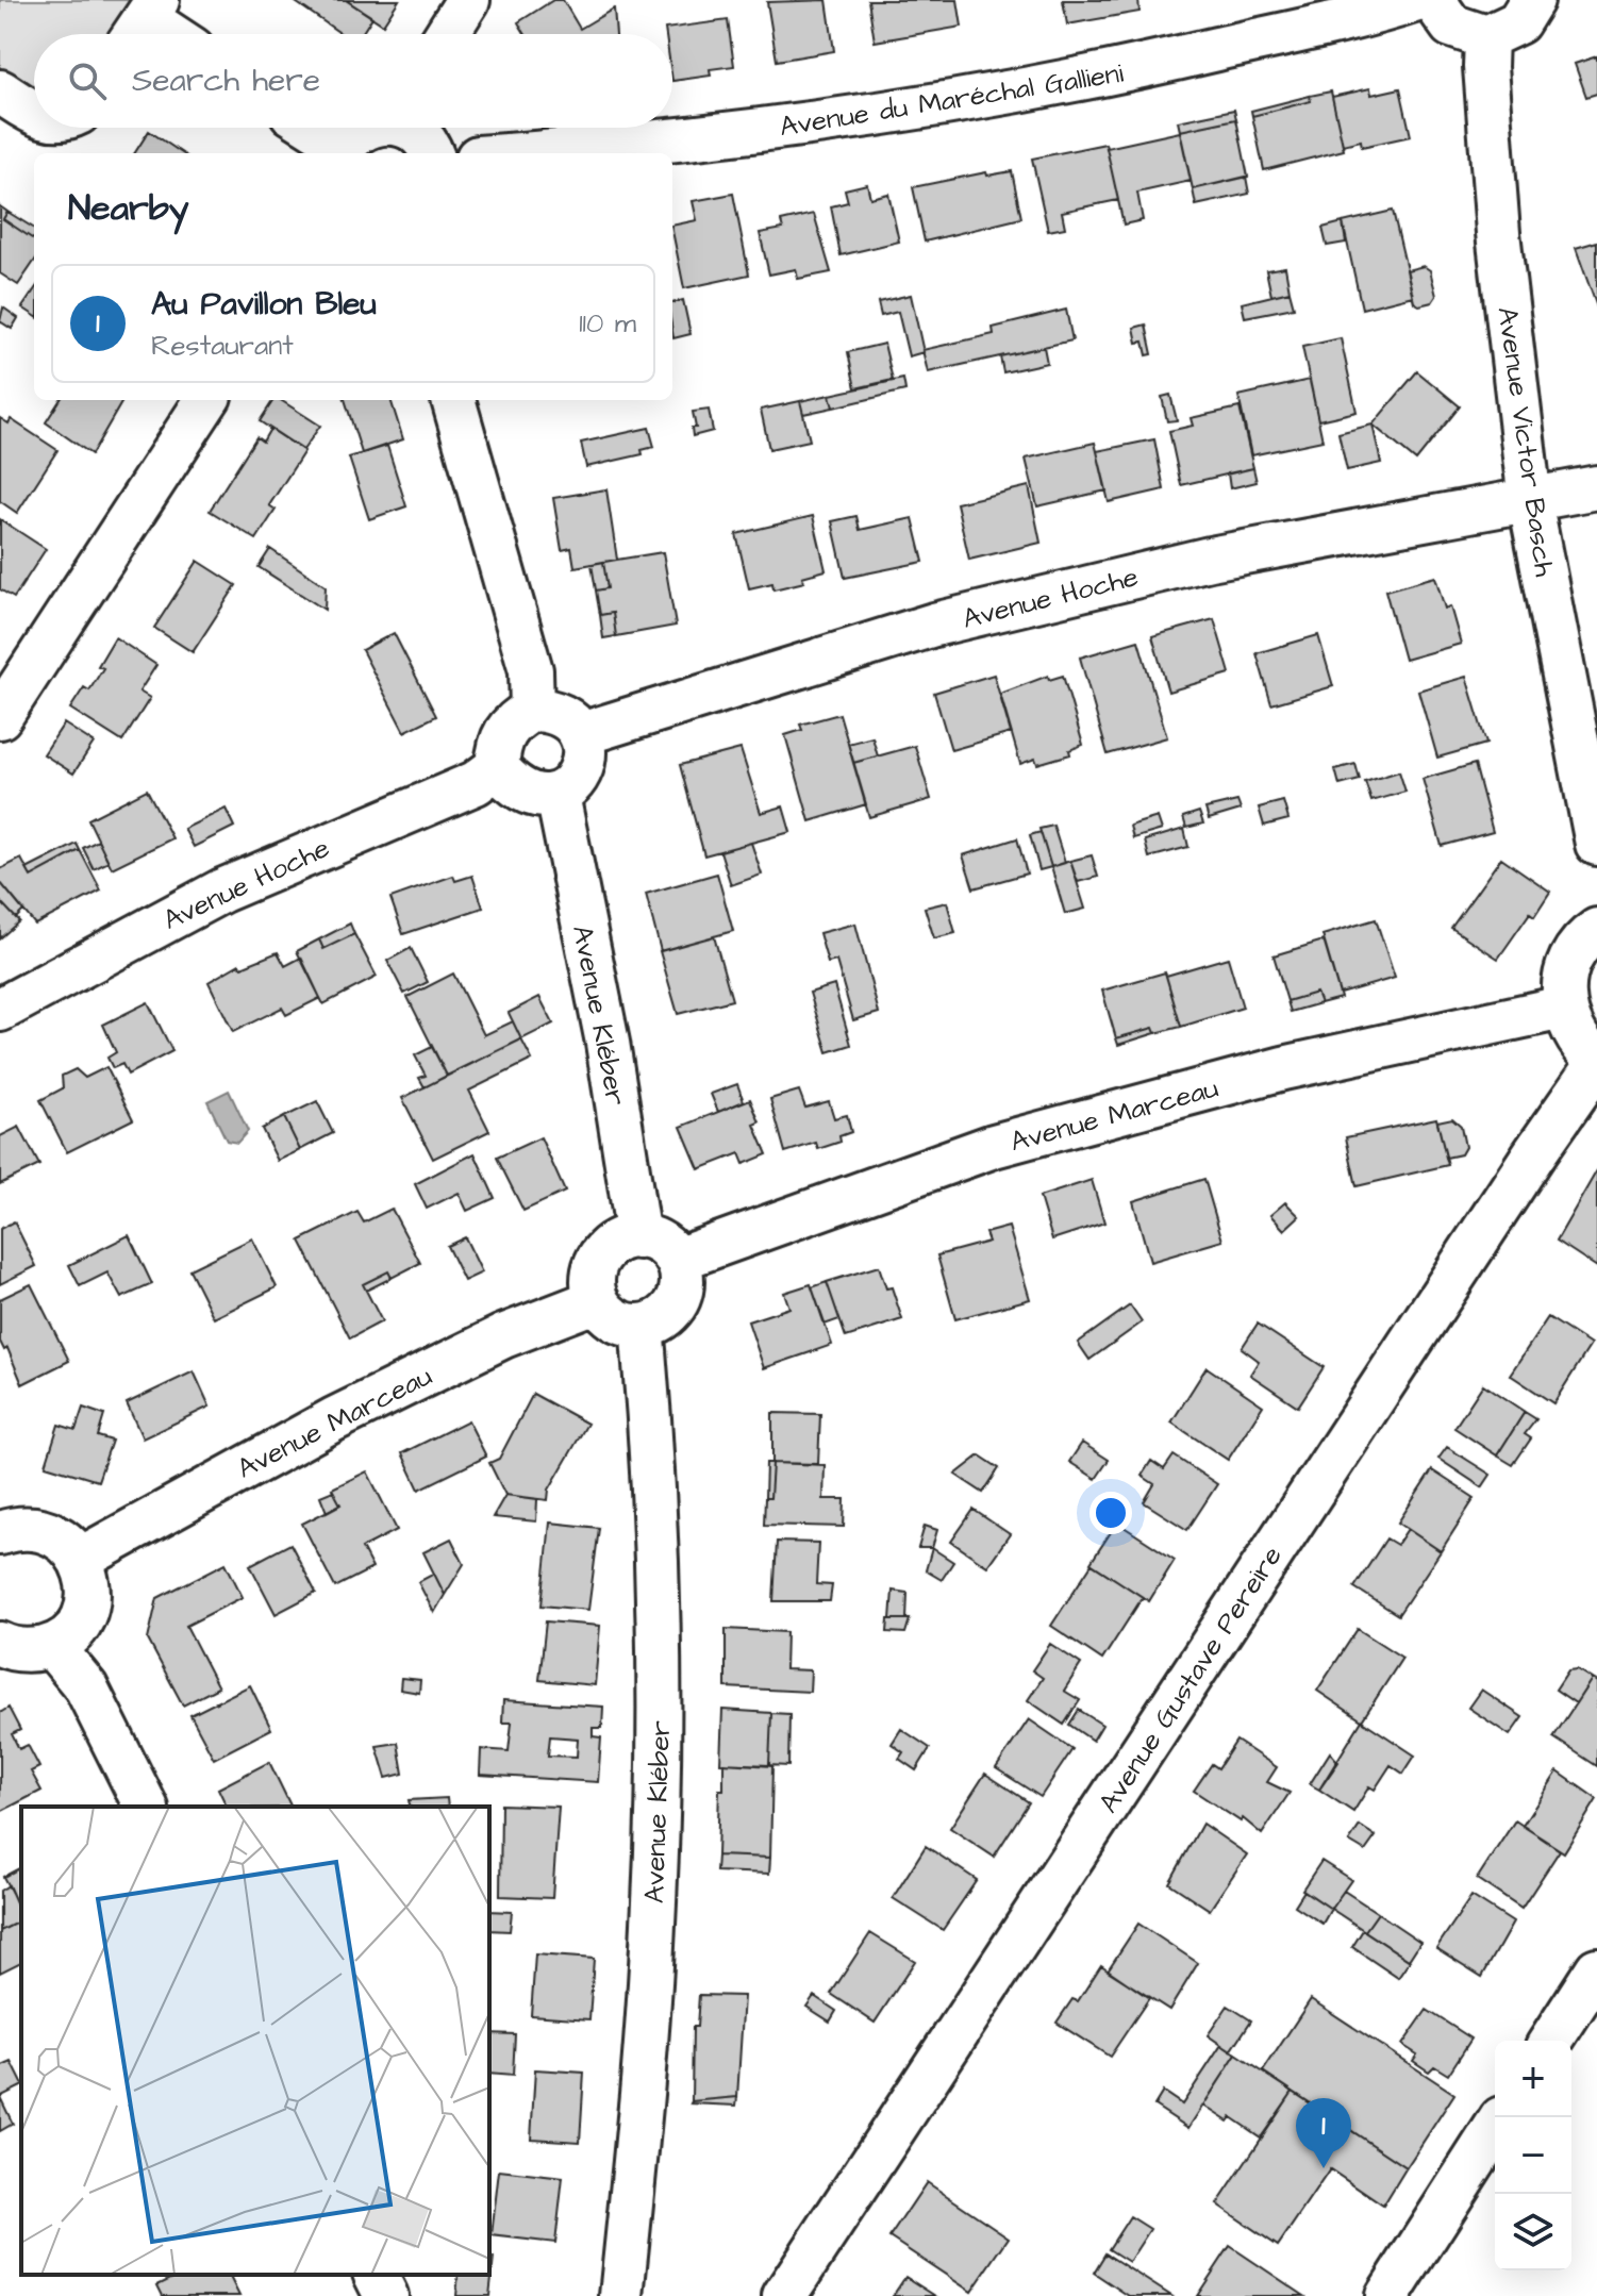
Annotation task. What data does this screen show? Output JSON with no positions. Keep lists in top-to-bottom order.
{
  "streets": {
    "street": [
      "Avenue du Maréchal Gallieni",
      "Avenue Victor Basch",
      "Avenue Hoche",
      "Avenue Kléber",
      "Avenue Marceau",
      "Avenue Gustave Pereire"
    ]
  },
  "crossings": [
    ["Avenue Victor Basch", "Avenue Hoche"],
    ["Avenue Hoche", "Avenue Kléber"],
    ["Avenue Kléber", "Avenue Marceau"]
  ],
  "page": {
    "search": "Search here",
    "heading": "Nearby",
    "list": [
      {
        "mark": "1",
        "name": "Au Pavillon Bleu",
        "note": "Restaurant",
        "value": "110 m"
      }
    ],
    "map_buttons": ["+", "−"],
    "pins": "1"
  }
}
